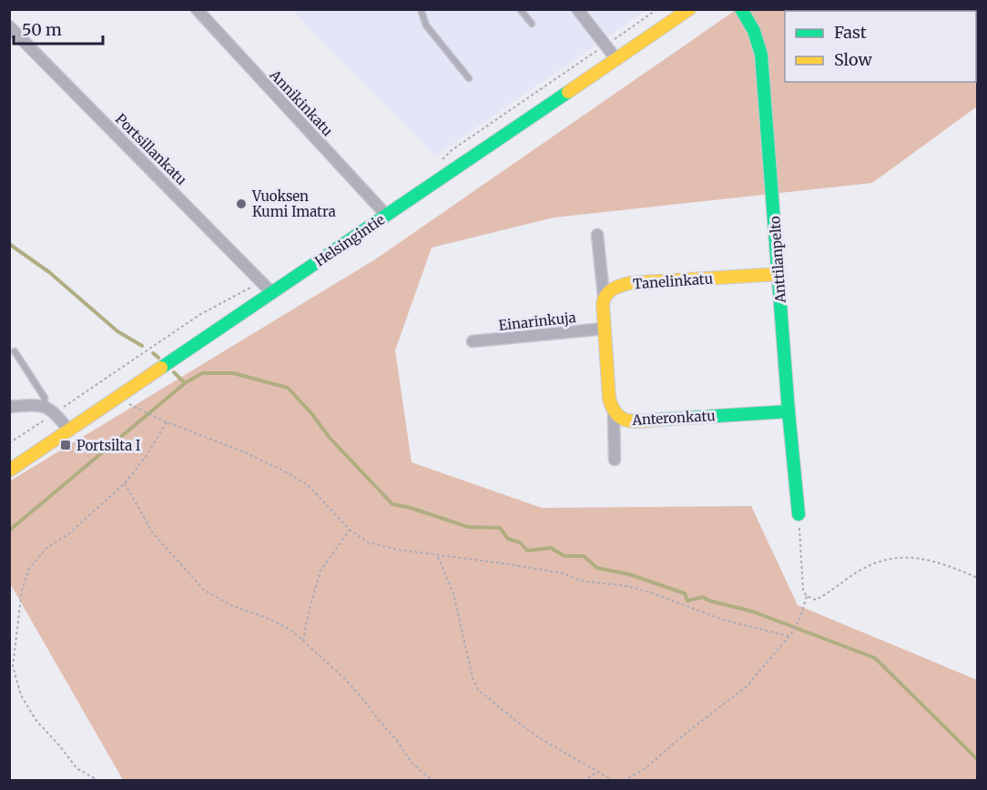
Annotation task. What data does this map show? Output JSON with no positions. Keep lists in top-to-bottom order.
{
  "streets": {
    "street": [
      "Annikinkatu",
      "Portsillankatu",
      "Helsingintie",
      "Anttilanpelto",
      "Tanelinkatu",
      "Einarinkuja",
      "Anteronkatu"
    ]
  },
  "crossings": [
    ["Annikinkatu", "Helsingintie"],
    ["Portsillankatu", "Helsingintie"],
    ["Anttilanpelto", "Tanelinkatu"],
    ["Anttilanpelto", "Anteronkatu"],
    ["Einarinkuja", "Anteronkatu"]
  ],
  "places": {
    "other": ["Vuoksen Kumi Imatra"],
    "transit": ["Portsilta I"]
  },
  "legend": ["Fast", "Slow"],
  "scale_bar": "50 m"
}
